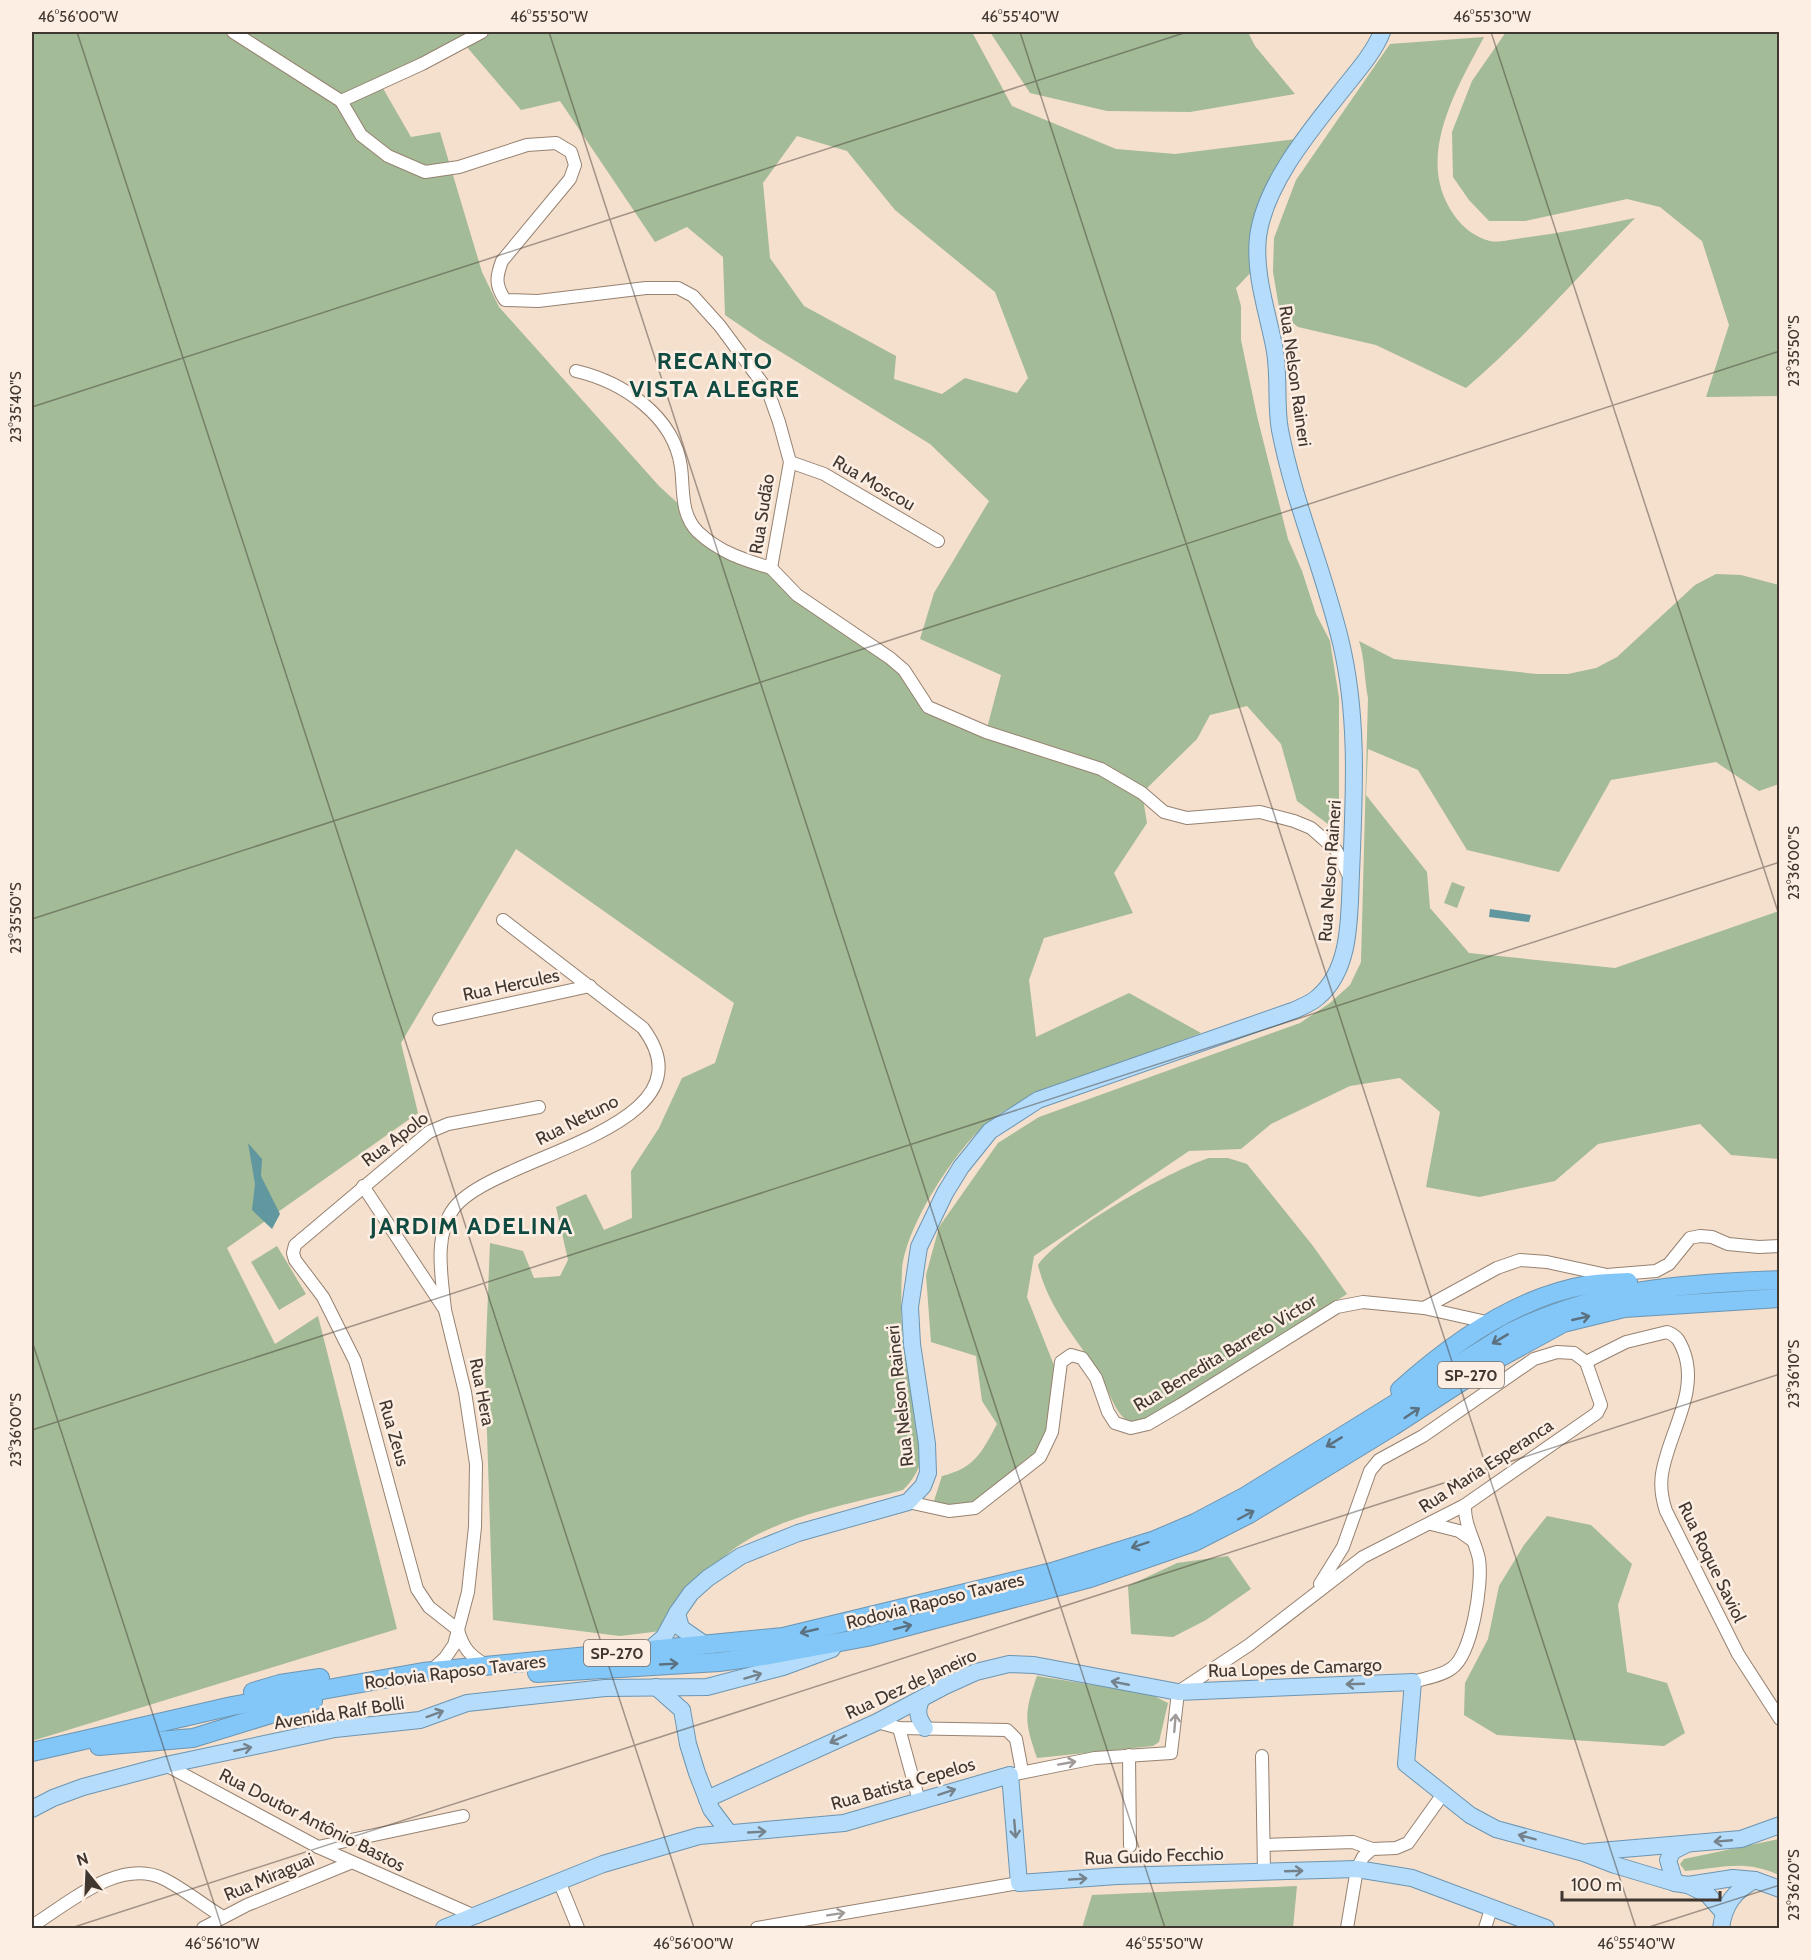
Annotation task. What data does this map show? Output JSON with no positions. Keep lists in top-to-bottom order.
{
  "streets": {
    "highway": ["SP-270", "Rodovia Raposo Tavares"],
    "main road": [
      "Rua Nelson Raineri",
      "Rua Lopes de Camargo",
      "Rua Dez de Janeiro",
      "Avenida Ralf Bolli",
      "Rua Batista Cepelos",
      "Rua Guido Fecchio"
    ],
    "street": [
      "Rua Moscou",
      "Rua Sudão",
      "Rua Hercules",
      "Rua Netuno",
      "Rua Apolo",
      "Rua Benedita Barreto Victor",
      "Rua Hera",
      "Rua Zeus",
      "Rua Maria Esperanca",
      "Rua Roque Saviol",
      "Rua Doutor Antônio Bastos",
      "Rua Miraguai"
    ]
  },
  "crossings": [
    ["Rua Nelson Raineri", "Rua Sudão"],
    ["Rua Nelson Raineri", "Rua Benedita Barreto Victor"],
    ["Rua Moscou", "Rua Sudão"],
    ["Rua Hercules", "Rua Netuno"],
    ["Rua Netuno", "Rua Hera"],
    ["Rua Apolo", "Rua Hera"],
    ["Rua Apolo", "Rua Zeus"],
    ["Rua Hera", "Rua Zeus"],
    ["Rua Hera", "Rodovia Raposo Tavares"],
    ["Rua Maria Esperanca", "Rua Roque Saviol"],
    ["Rua Maria Esperanca", "Rua Lopes de Camargo"],
    ["Rua Maria Esperanca", "Rua Dez de Janeiro"],
    ["Rodovia Raposo Tavares", "Avenida Ralf Bolli"],
    ["Rua Lopes de Camargo", "Rua Dez de Janeiro"],
    ["Avenida Ralf Bolli", "Rua Doutor Antônio Bastos"],
    ["Rua Batista Cepelos", "Rua Doutor Antônio Bastos"],
    ["Rua Doutor Antônio Bastos", "Rua Miraguai"]
  ],
  "one_way": [
    "Rua Lopes de Camargo",
    "Rua Dez de Janeiro",
    "Avenida Ralf Bolli",
    "Rua Batista Cepelos",
    "Rua Guido Fecchio"
  ],
  "districts": ["RECANTO VISTA ALEGRE", "JARDIM ADELINA"],
  "scale_bar": "100 m",
  "north": "top",
  "coordinates": [
    "46°56'00\"W",
    "46°55'50\"W",
    "46°55'40\"W",
    "46°55'30\"W",
    "23°35'50\"S",
    "23°35'40\"S",
    "23°36'00\"S",
    "23°36'10\"S",
    "23°36'20\"S",
    "46°56'10\"W"
  ]
}
